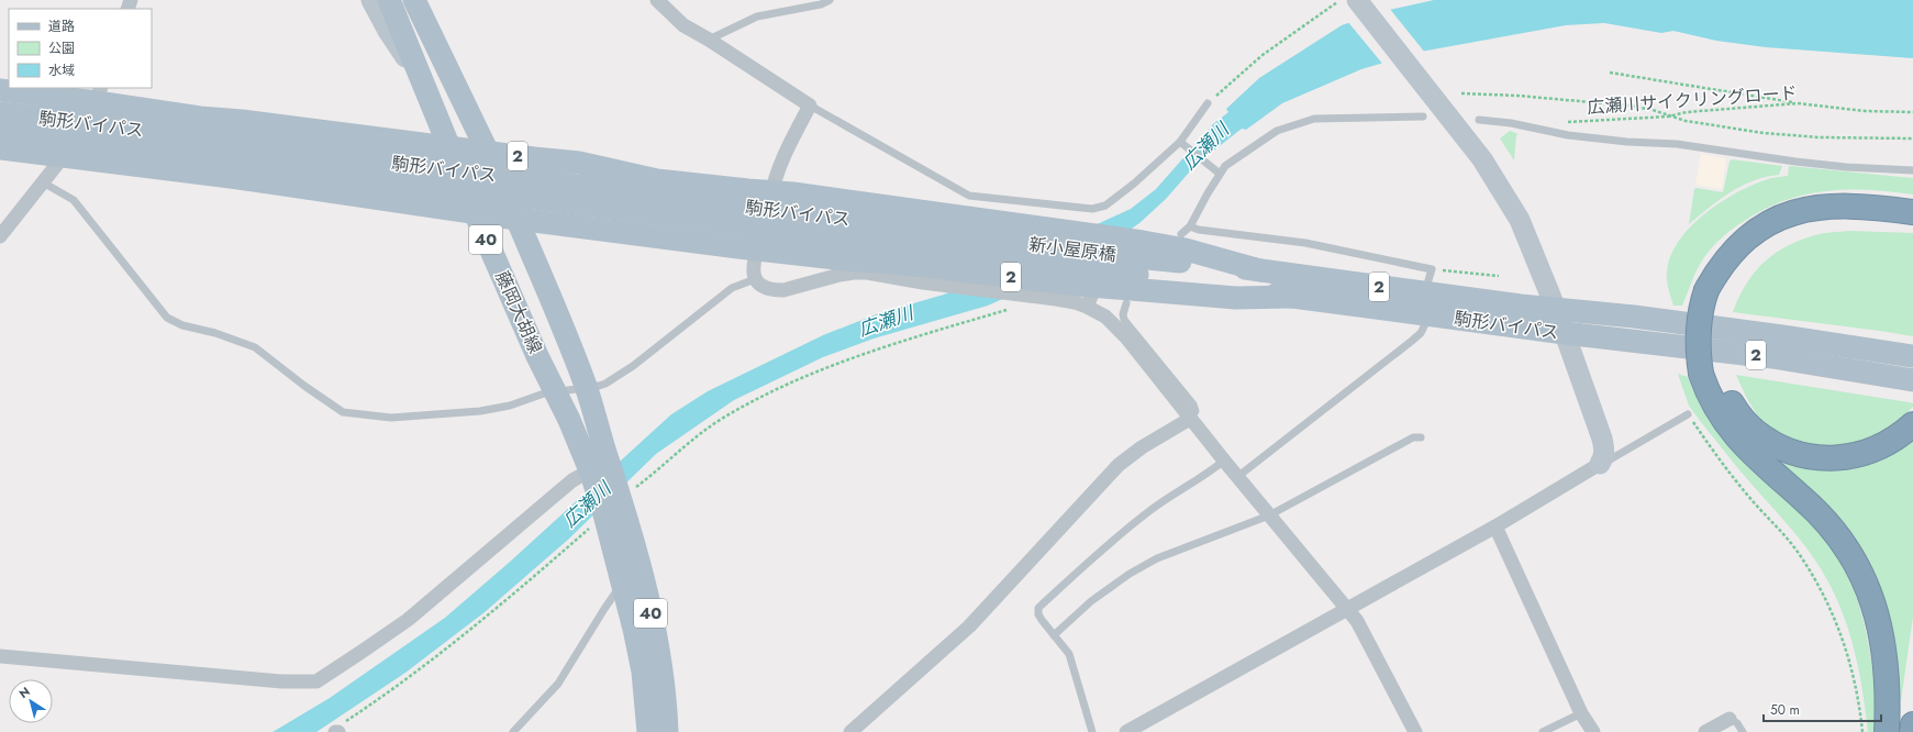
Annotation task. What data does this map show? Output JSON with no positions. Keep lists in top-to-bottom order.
{
  "streets": {
    "main road": [
      "駒形バイパス",
      "2",
      "40",
      "新小屋原橋",
      "藤岡大胡線"
    ],
    "path": ["広瀬川サイクリングロード"]
  },
  "crossings": [
    ["駒形バイパス", "2"],
    ["駒形バイパス", "新小屋原橋"],
    ["2", "新小屋原橋"],
    ["2", "藤岡大胡線"],
    ["40", "藤岡大胡線"]
  ],
  "water": ["広瀬川"],
  "legend": ["道路", "公園", "水域"],
  "scale_bar": "50 m",
  "north": "top left"
}
